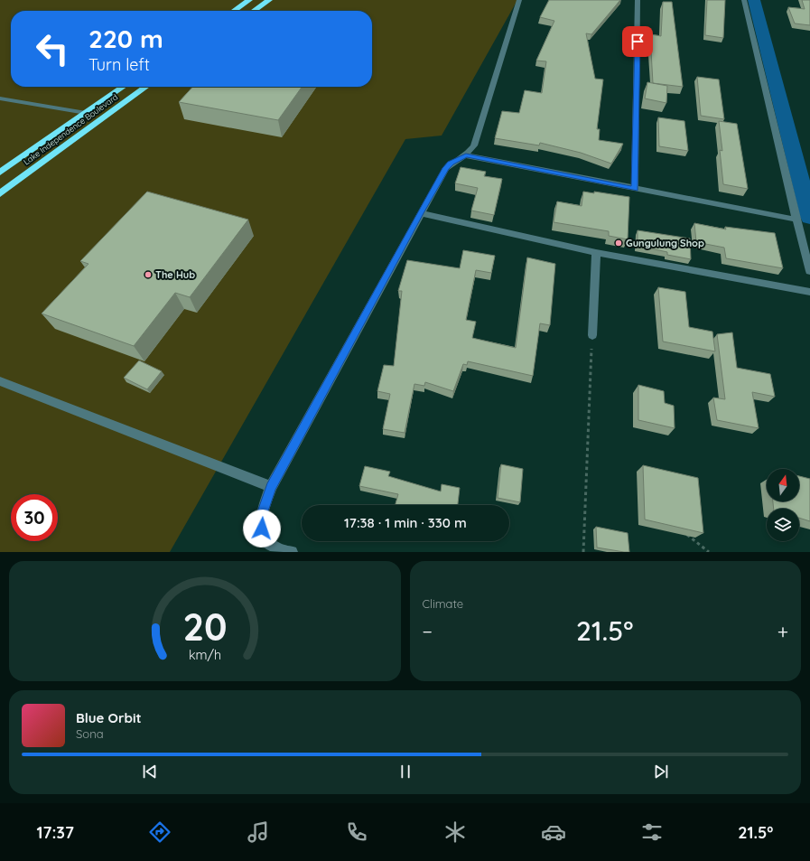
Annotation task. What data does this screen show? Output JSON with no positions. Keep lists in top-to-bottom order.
{
  "streets": {
    "highway": ["Lake Independence Boulevard"]
  },
  "places": ["Gungulung Shop", "The Hub"],
  "north": "top",
  "page": {
    "turn": ["220 m", "Turn left"],
    "limit": "30",
    "trip": "17:38 · 1 min · 330 m",
    "tile": "Climate",
    "heat": ["−", "21.5°", "+"],
    "song": ["Blue Orbit", "Sona"],
    "tabs": ["17:37", "21.5°"],
    "gauge": ["20", "km/h"]
  }
}
